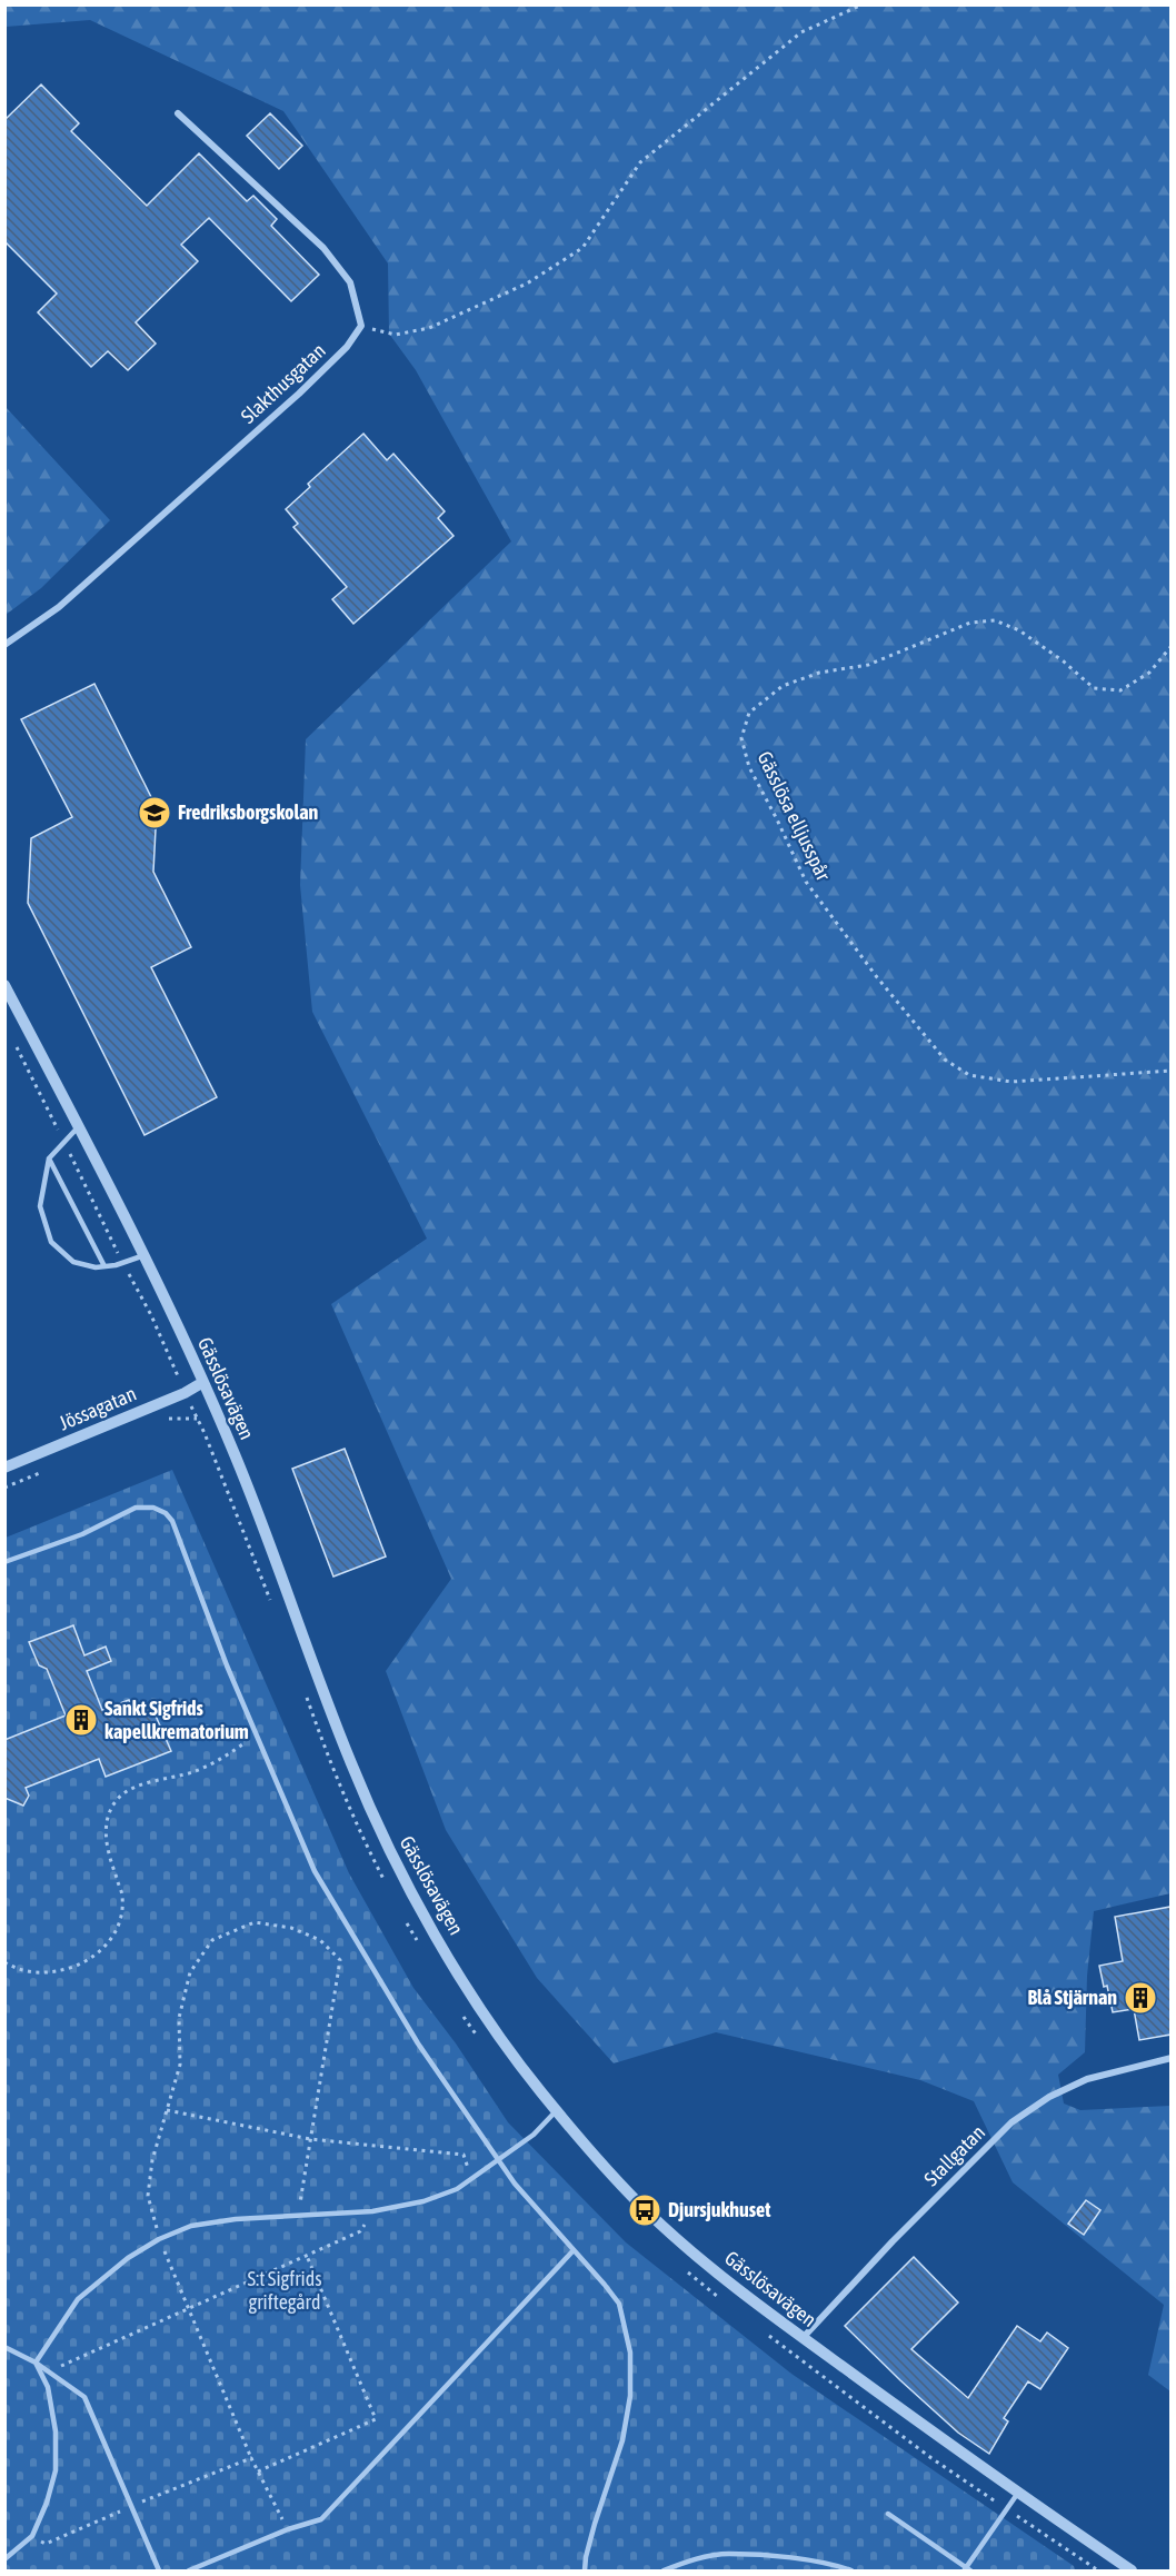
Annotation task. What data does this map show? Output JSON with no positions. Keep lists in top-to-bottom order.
{
  "streets": {
    "street": [
      "Slakthusgatan",
      "Gässlösavägen",
      "Jössagatan",
      "Stallgatan"
    ],
    "path": ["Gässlösa elljusspår"]
  },
  "crossings": [
    ["Gässlösavägen", "Jössagatan"],
    ["Gässlösavägen", "Stallgatan"]
  ],
  "parks": ["S:t Sigfrids griftegård"],
  "places": {
    "school or university": ["Fredriksborgskolan"],
    "building": ["Sankt Sigfrids kapellkrematorium", "Blå Stjärnan"],
    "bus stop": ["Djursjukhuset"]
  }
}
